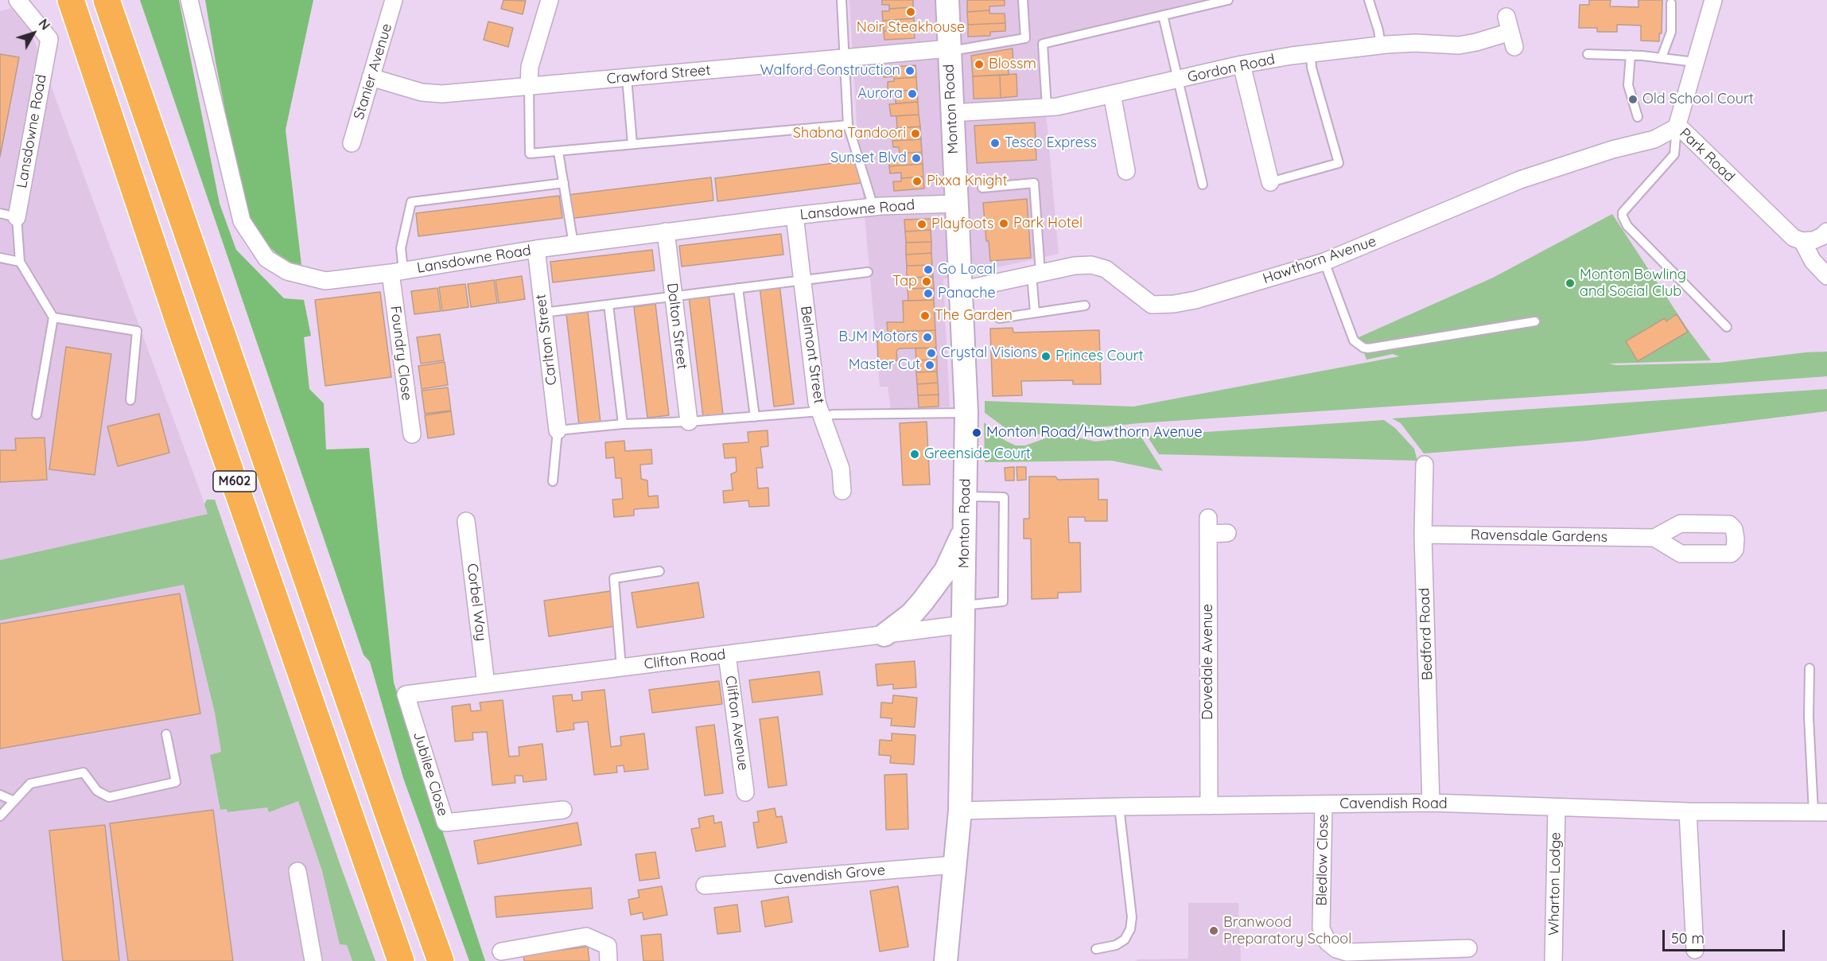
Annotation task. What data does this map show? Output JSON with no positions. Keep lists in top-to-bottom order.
{
  "streets": {
    "highway": ["M602"],
    "main road": ["Monton Road"],
    "street": [
      "Gordon Road",
      "Stanier Avenue",
      "Crawford Street",
      "Lansdowne Road",
      "Park Road",
      "Hawthorn Avenue",
      "Dalton Street",
      "Carlton Street",
      "Foundry Close",
      "Belmont Street",
      "Ravensdale Gardens",
      "Corbel Way",
      "Bedford Road",
      "Clifton Road",
      "Dovedale Avenue",
      "Clifton Avenue",
      "Jubilee Close",
      "Cavendish Road",
      "Bledlow Close",
      "Cavendish Grove",
      "Wharton Lodge"
    ]
  },
  "crossings": [
    ["Gordon Road", "Monton Road"],
    ["Stanier Avenue", "Crawford Street"],
    ["Crawford Street", "Monton Road"],
    ["Monton Road", "Lansdowne Road"],
    ["Monton Road", "Hawthorn Avenue"],
    ["Monton Road", "Clifton Road"],
    ["Monton Road", "Cavendish Road"],
    ["Monton Road", "Cavendish Grove"],
    ["Lansdowne Road", "Dalton Street"],
    ["Lansdowne Road", "Carlton Street"],
    ["Lansdowne Road", "Foundry Close"],
    ["Lansdowne Road", "Belmont Street"],
    ["Park Road", "Hawthorn Avenue"],
    ["Ravensdale Gardens", "Bedford Road"],
    ["Corbel Way", "Clifton Road"],
    ["Bedford Road", "Cavendish Road"],
    ["Clifton Road", "Clifton Avenue"],
    ["Clifton Road", "Jubilee Close"],
    ["Dovedale Avenue", "Cavendish Road"],
    ["Cavendish Road", "Bledlow Close"],
    ["Cavendish Road", "Wharton Lodge"]
  ],
  "places": [
    "Noir Steakhouse",
    "Blossm",
    "Walford Construction",
    "Aurora",
    "Old School Court",
    "Shabna Tandoori",
    "Tesco Express",
    "Sunset Blvd",
    "Pixxa Knight",
    "Park Hotel",
    "Playfoots",
    "Go Local",
    "Tap",
    "Monton Bowling and Social Club",
    "Panache",
    "The Garden",
    "BJM Motors",
    "Crystal Visions",
    "Princes Court",
    "Master Cut",
    "Monton Road/Hawthorn Avenue",
    "Greenside Court",
    "Branwood Preparatory School"
  ],
  "scale_bar": "50 m",
  "north": "top right"
}
